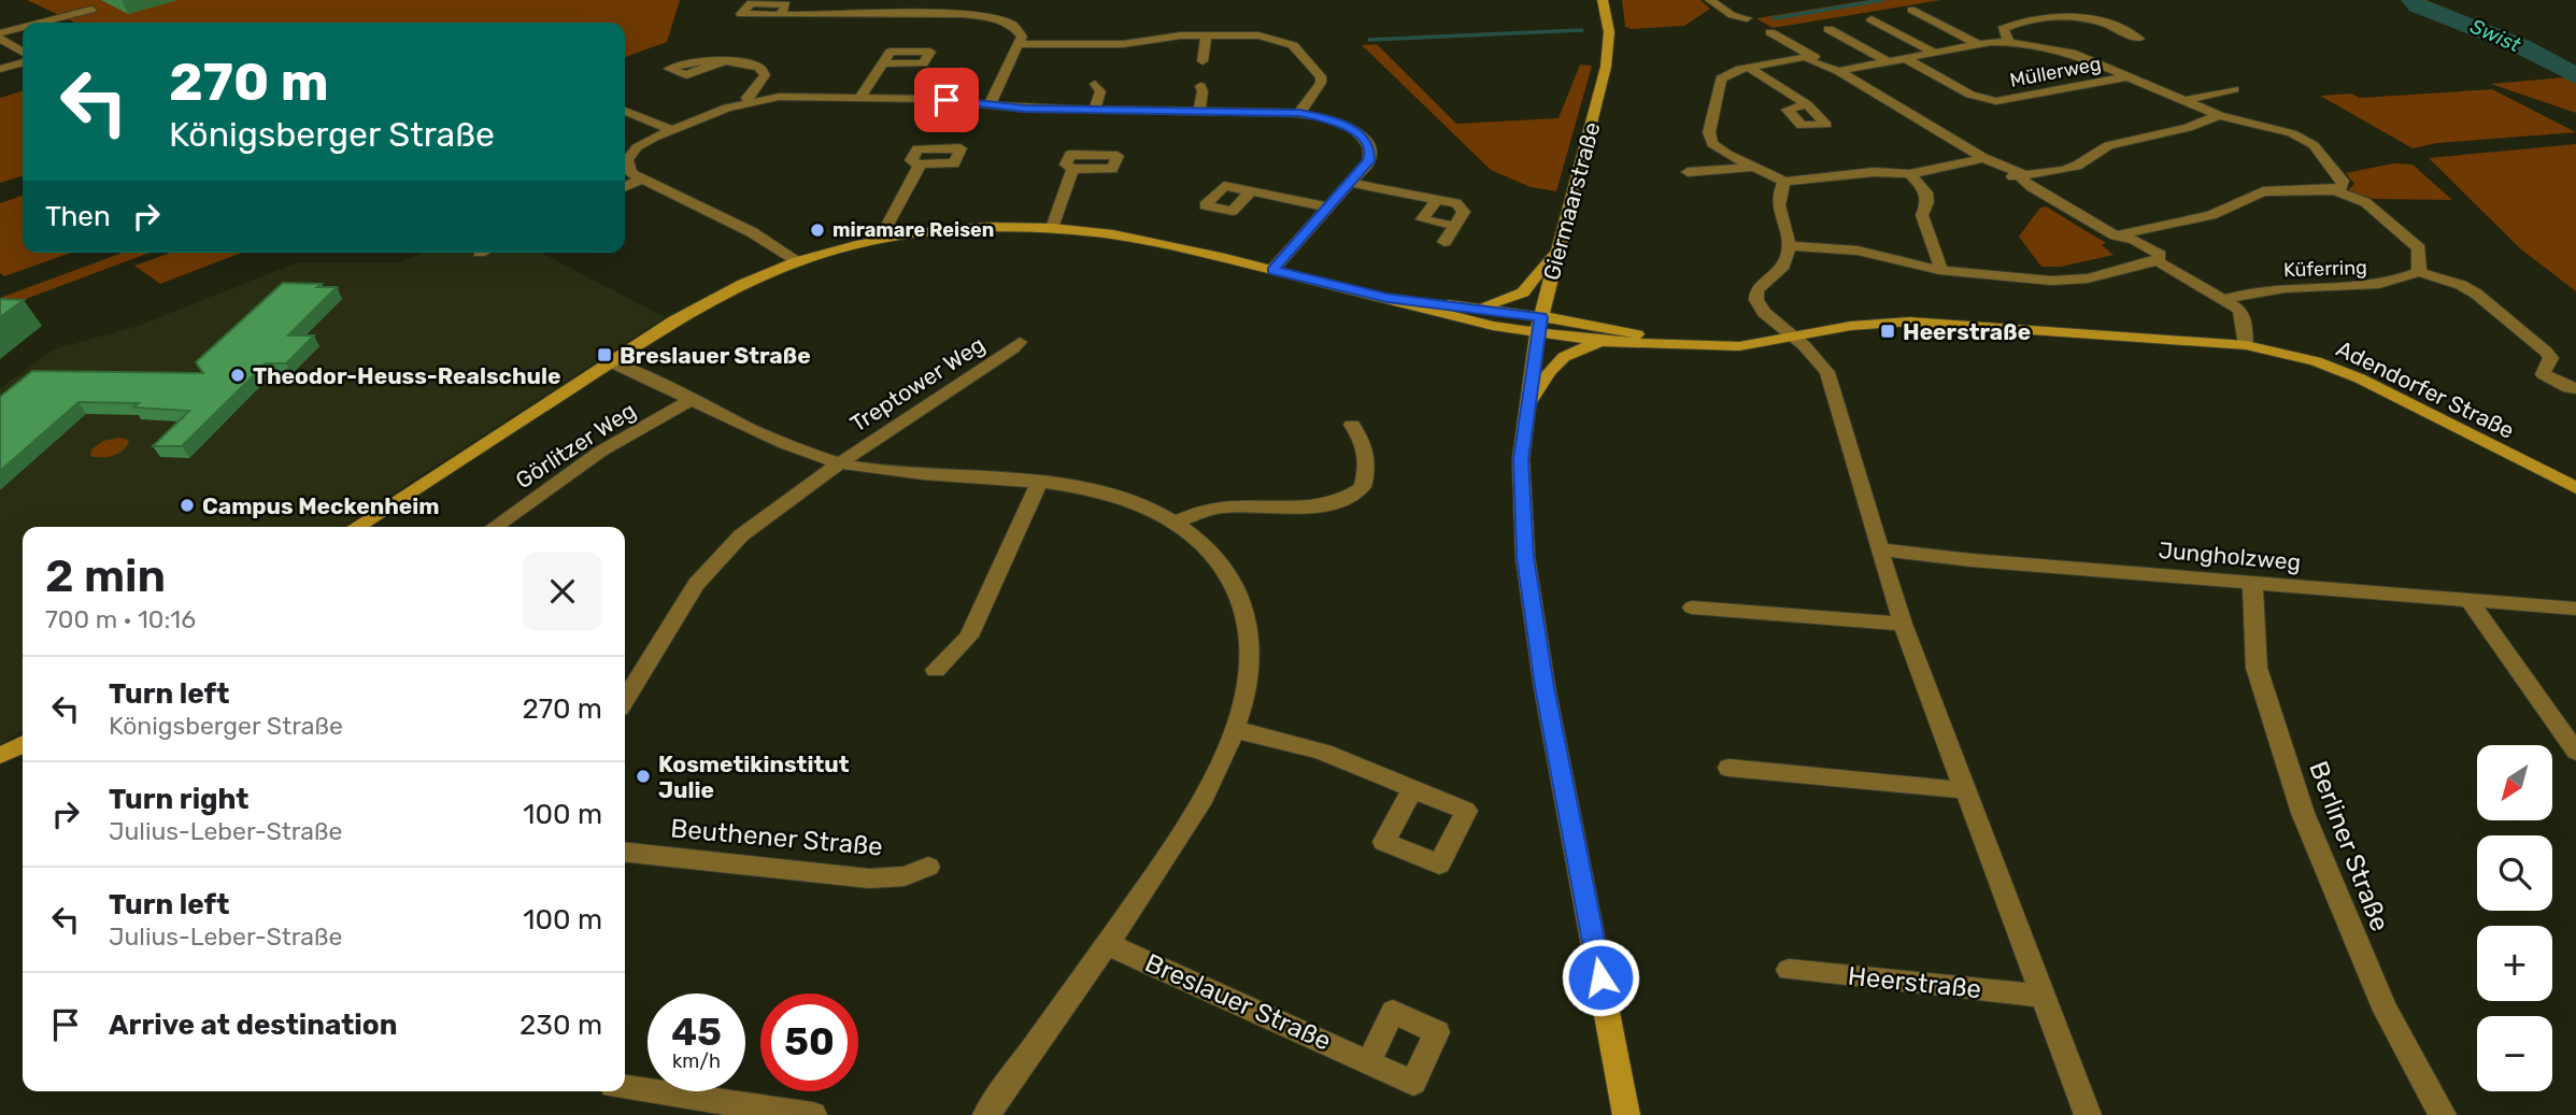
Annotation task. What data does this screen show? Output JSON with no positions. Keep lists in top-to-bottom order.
{
  "streets": {
    "street": [
      "Müllerweg",
      "Giermaarstraße",
      "Küferring",
      "Treptower Weg",
      "Adendorfer Straße",
      "Görlitzer Weg",
      "Jungholzweg",
      "Beuthener Straße",
      "Berliner Straße",
      "Heerstraße",
      "Breslauer Straße"
    ]
  },
  "crossings": [
    ["Jungholzweg", "Berliner Straße"]
  ],
  "water": ["Swist"],
  "places": {
    "other": [
      "miramare Reisen",
      "Theodor-Heuss-Realschule",
      "Campus Meckenheim",
      "Kosmetikinstitut Julie"
    ],
    "transit": ["Heerstraße", "Breslauer Straße"]
  },
  "north": "bottom left",
  "page": {
    "turn": ["270 m", "Königsberger Straße"],
    "then": "Then",
    "heading": ["2 min", "700 m · 10:16"],
    "list": [
      {
        "name": "Turn left",
        "note": "Königsberger Straße",
        "value": "270 m"
      },
      {
        "name": "Turn right",
        "note": "Julius-Leber-Straße",
        "value": "100 m"
      },
      {
        "name": "Turn left",
        "note": "Julius-Leber-Straße",
        "value": "100 m"
      },
      {
        "name": "Arrive at destination",
        "value": "230 m"
      }
    ],
    "map_buttons": ["+", "−"],
    "speed": "45 km/h",
    "limit": "50"
  }
}
